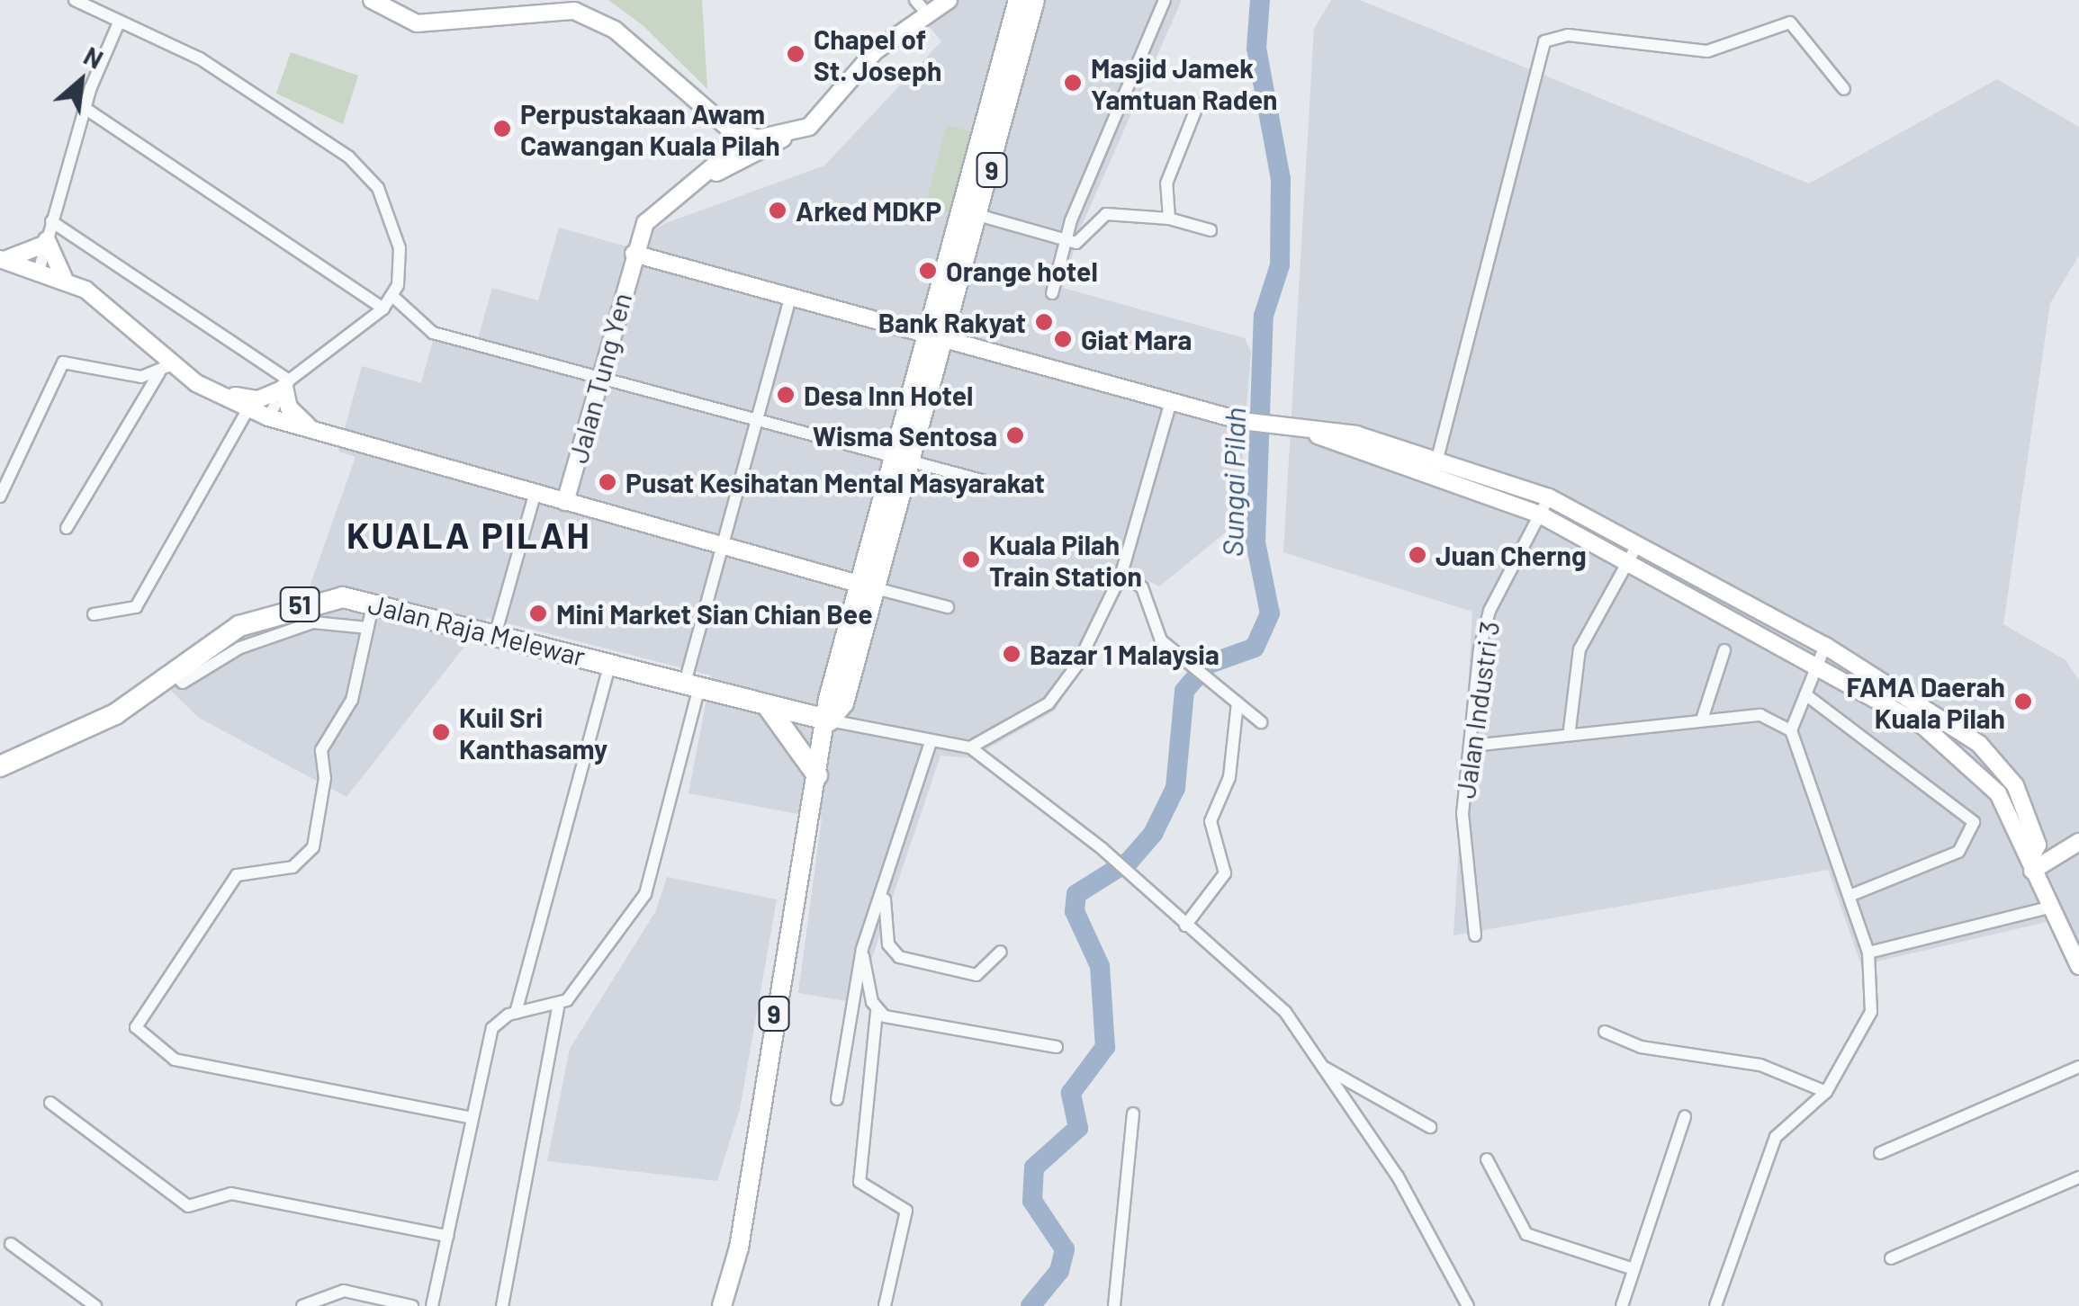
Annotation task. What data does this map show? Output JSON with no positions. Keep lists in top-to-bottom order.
{
  "streets": {
    "highway": ["51", "Jalan Raja Melewar"],
    "main road": ["9"],
    "street": ["Jalan Tung Yen", "Jalan Industri 3"]
  },
  "crossings": [
    ["9", "Jalan Raja Melewar"]
  ],
  "districts": ["KUALA PILAH"],
  "water": ["Sungai Pilah"],
  "places": [
    "Chapel of St. Joseph",
    "Masjid Jamek Yamtuan Raden",
    "Perpustakaan Awam Cawangan Kuala Pilah",
    "Arked MDKP",
    "Orange hotel",
    "Bank Rakyat",
    "Giat Mara",
    "Desa Inn Hotel",
    "Wisma Sentosa",
    "Pusat Kesihatan Mental Masyarakat",
    "Juan Cherng",
    "Kuala Pilah Train Station",
    "Mini Market Sian Chian Bee",
    "Bazar 1 Malaysia",
    "FAMA Daerah Kuala Pilah",
    "Kuil Sri Kanthasamy"
  ],
  "north": "top right"
}
